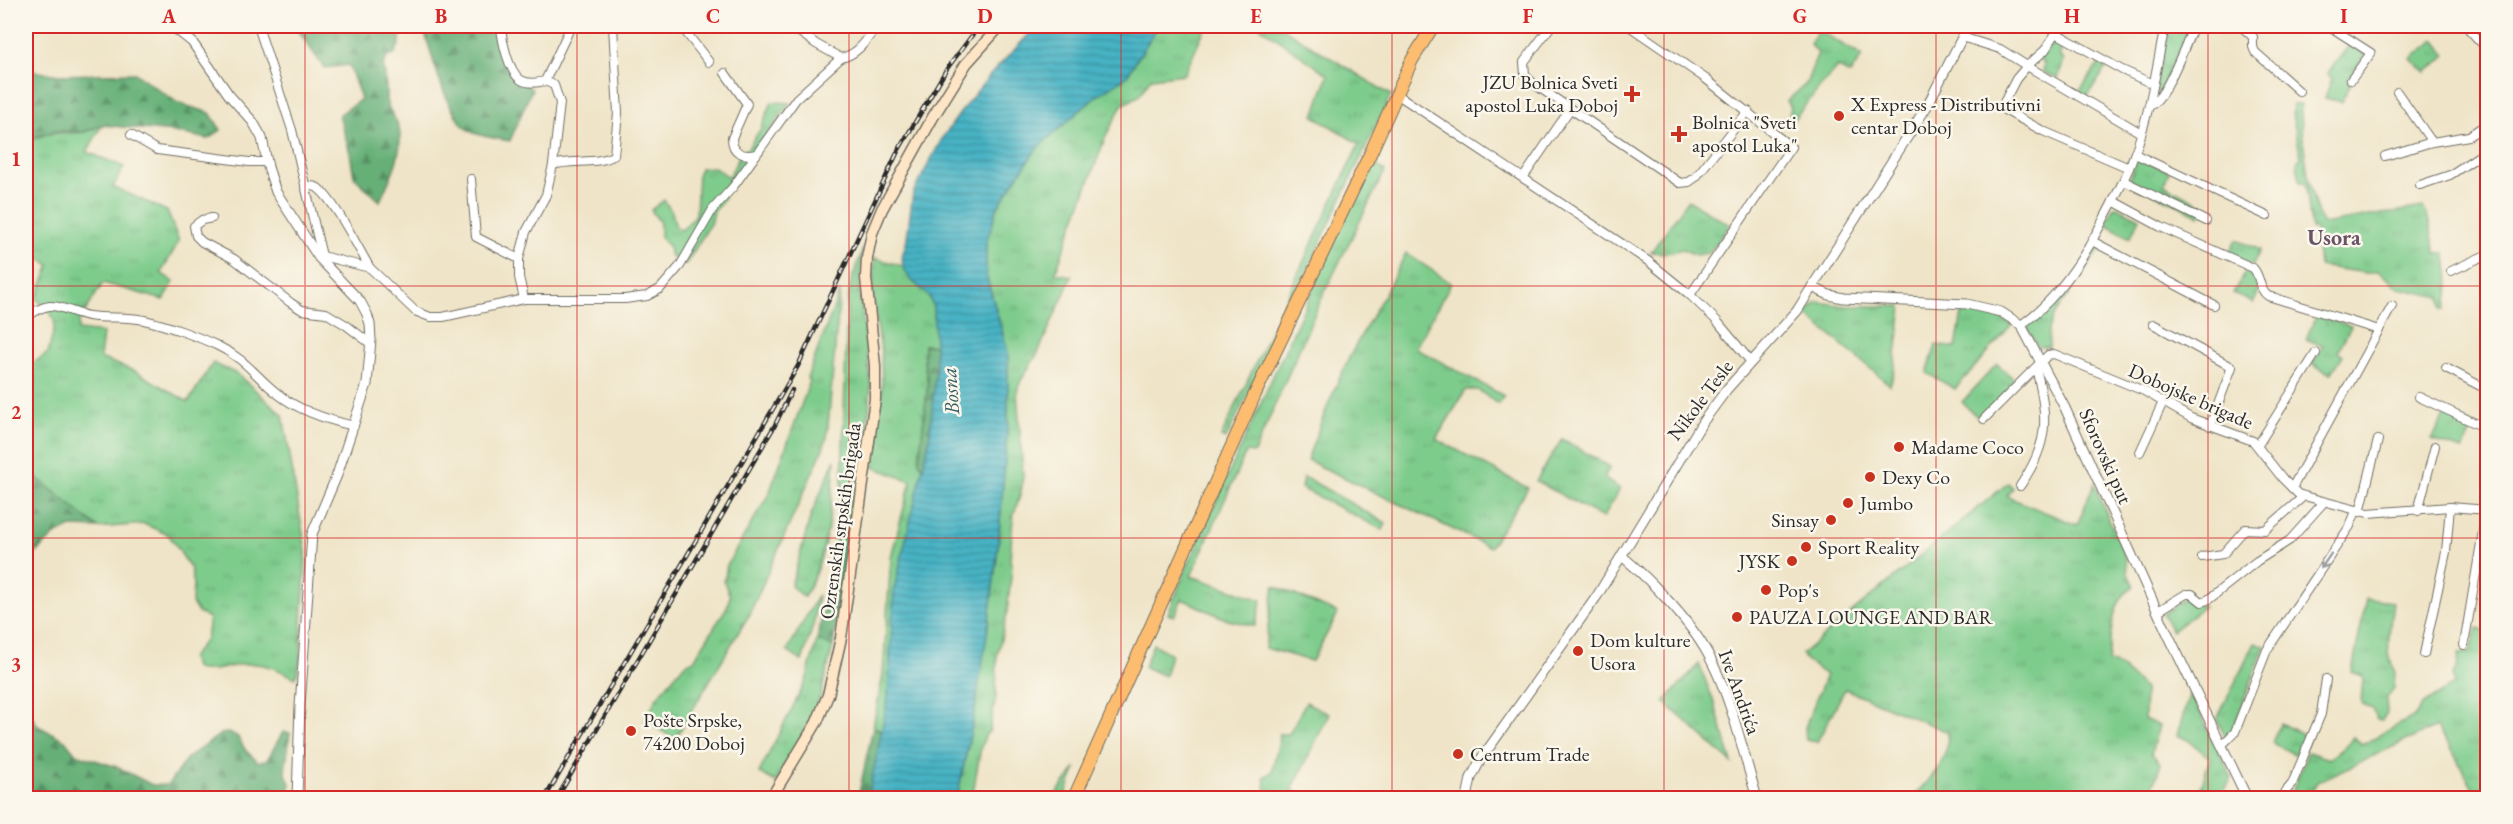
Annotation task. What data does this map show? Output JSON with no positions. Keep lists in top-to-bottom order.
{
  "streets": {
    "main road": ["Ozrenskih srpskih brigada"],
    "street": [
      "Dobojske brigade",
      "Nikole Tesle",
      "Sforovski put",
      "Ive Andrića"
    ]
  },
  "crossings": [
    ["Dobojske brigade", "Sforovski put"],
    ["Nikole Tesle", "Ive Andrića"]
  ],
  "districts": ["Usora"],
  "water": ["Bosna"],
  "places": {
    "health": ["JZU Bolnica Sveti apostol Luka Doboj", "Bolnica \"Sveti apostol Luka\""],
    "other": [
      "X Express - Distributivni centar Doboj",
      "Madame Coco",
      "Dexy Co",
      "Jumbo",
      "Sinsay",
      "Sport Reality",
      "JYSK",
      "Pop's",
      "PAUZA LOUNGE AND BAR",
      "Dom kulture Usora",
      "Pošte Srpske, 74200 Doboj",
      "Centrum Trade"
    ]
  },
  "grid": {
    "columns": [
      "A",
      "B",
      "C",
      "D",
      "E",
      "F",
      "G",
      "H",
      "I"
    ],
    "rows": ["1", "2", "3"]
  }
}
